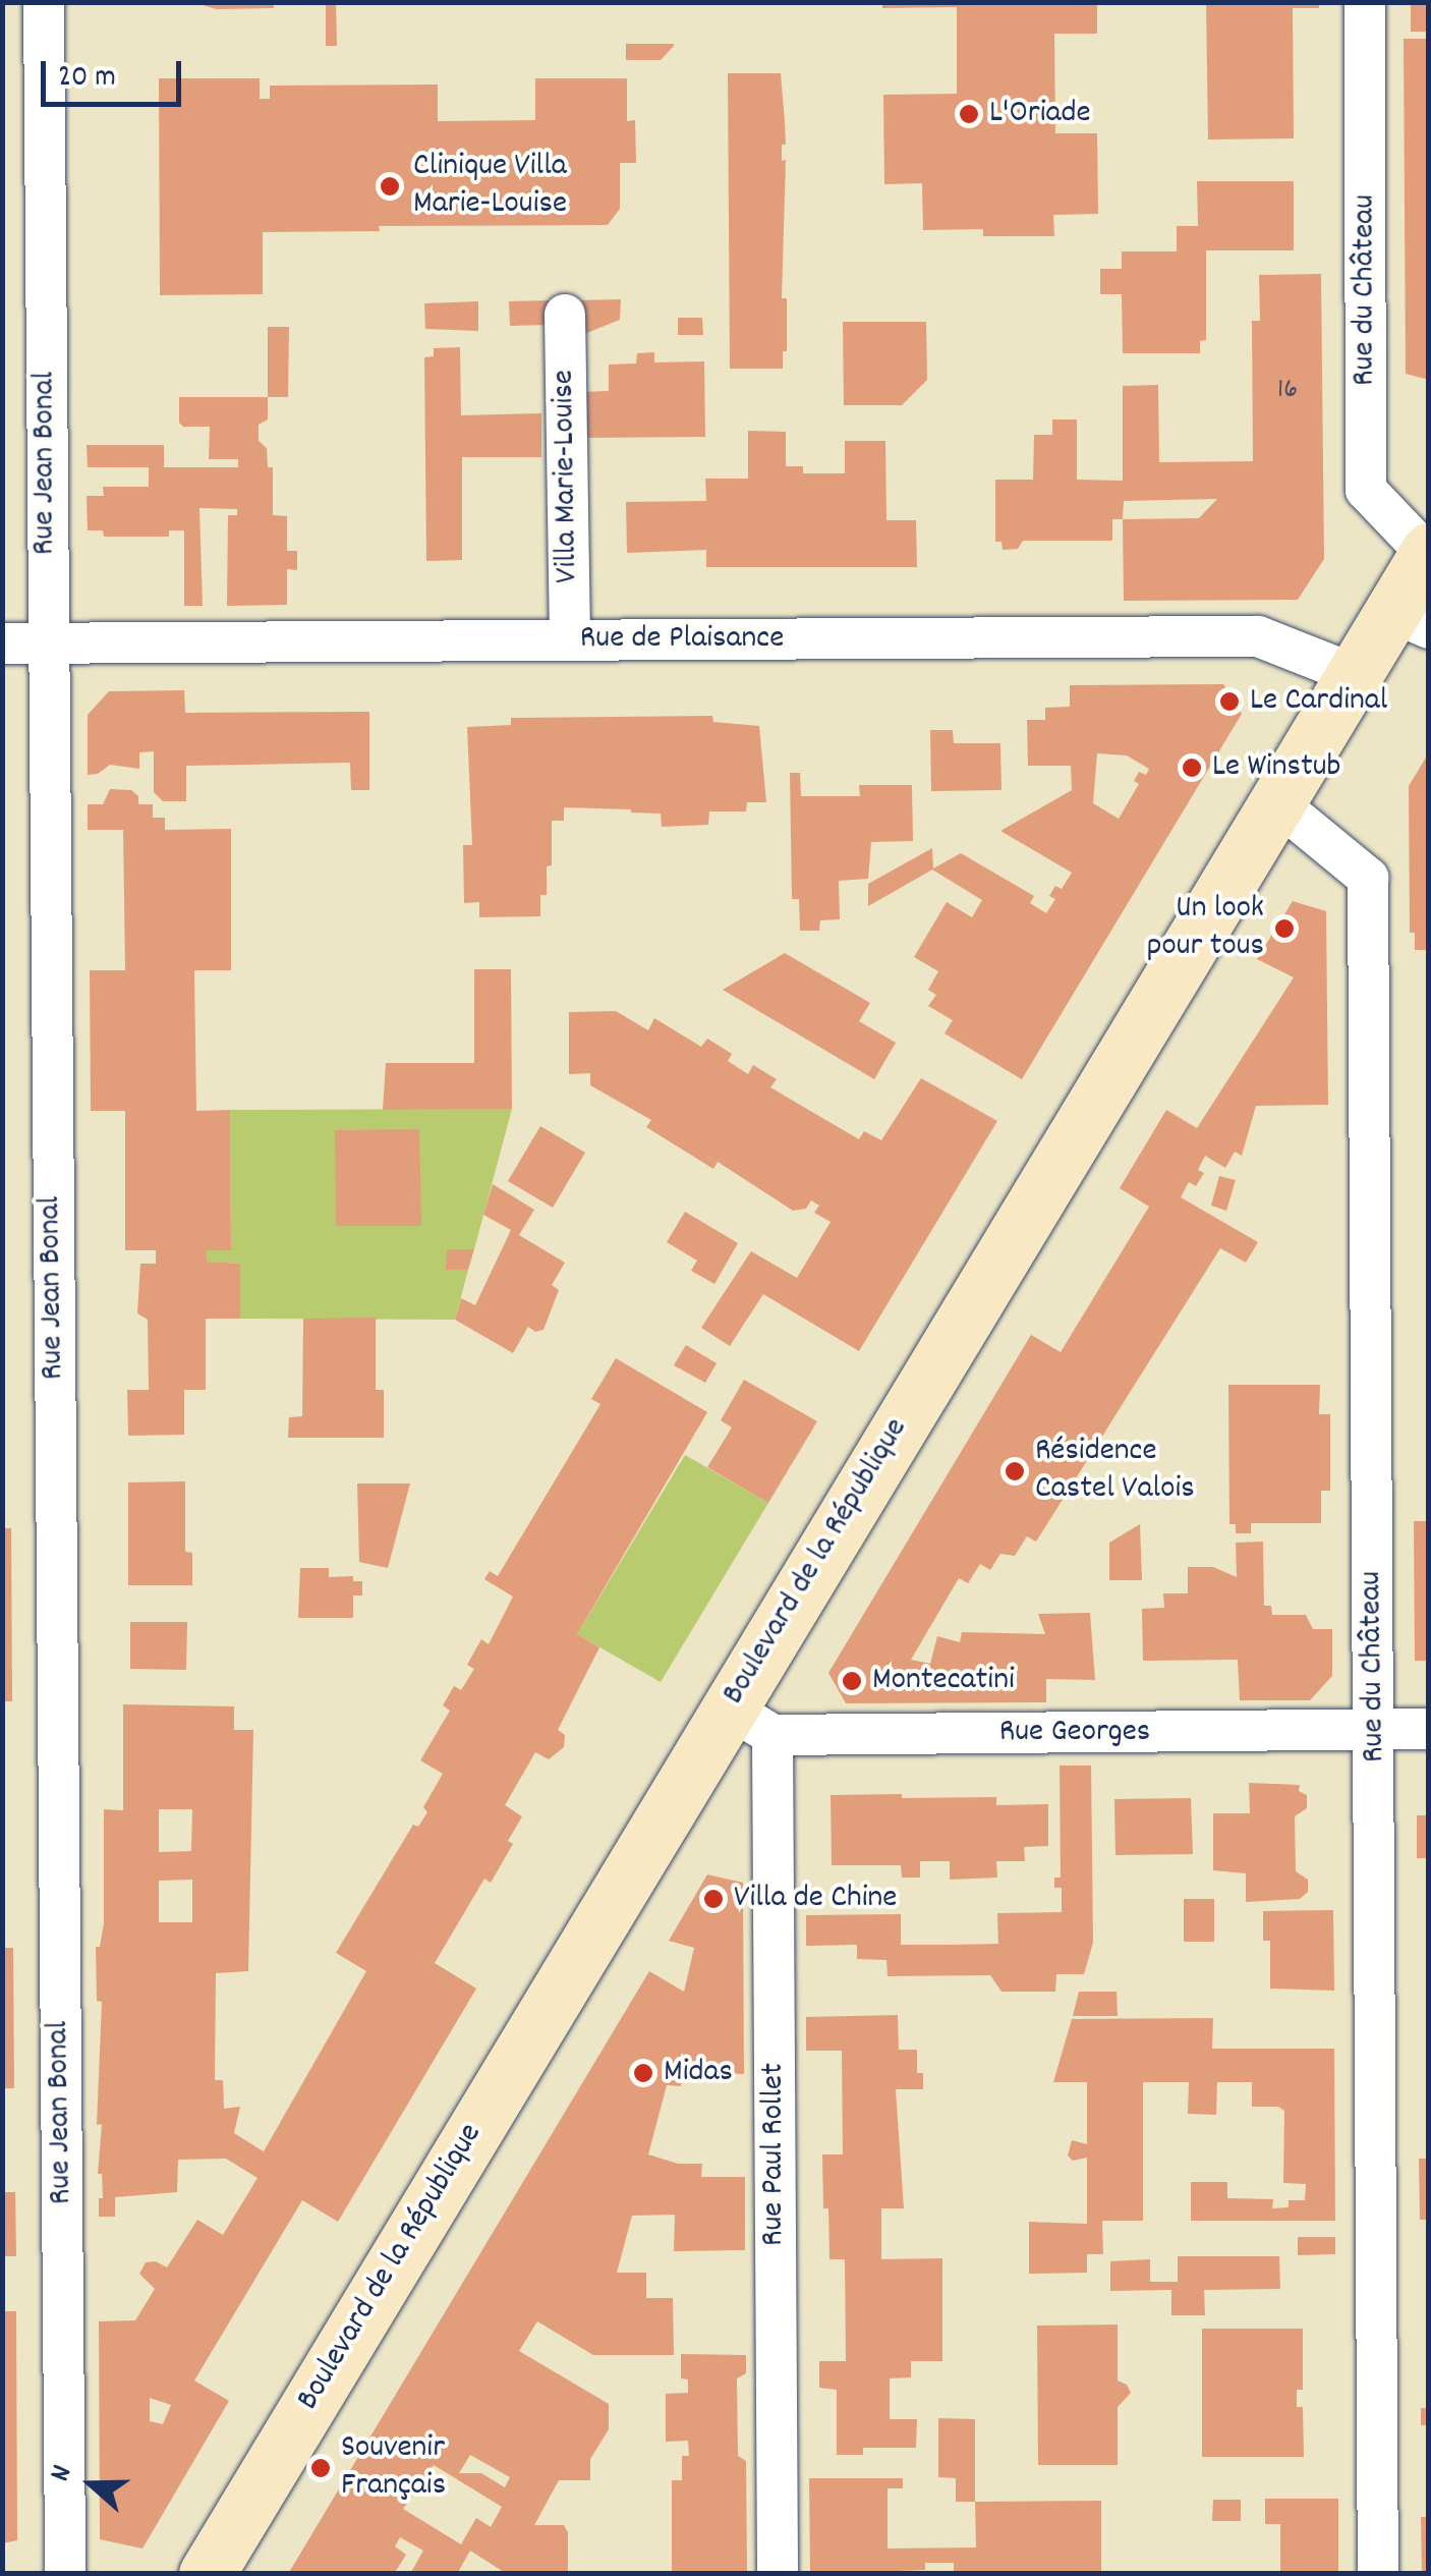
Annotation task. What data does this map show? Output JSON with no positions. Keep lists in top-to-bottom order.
{
  "streets": {
    "main road": ["Boulevard de la République"],
    "street": [
      "Rue du Château",
      "Rue Jean Bonal",
      "Villa Marie-Louise",
      "Rue de Plaisance",
      "Rue Georges",
      "Rue Paul Rollet"
    ]
  },
  "crossings": [
    ["Rue du Château", "Boulevard de la République"],
    ["Rue du Château", "Rue Georges"],
    ["Rue Jean Bonal", "Rue de Plaisance"],
    ["Villa Marie-Louise", "Rue de Plaisance"],
    ["Rue de Plaisance", "Boulevard de la République"],
    ["Boulevard de la République", "Rue Georges"],
    ["Boulevard de la République", "Rue Paul Rollet"],
    ["Rue Georges", "Rue Paul Rollet"]
  ],
  "places": [
    "L'Oriade",
    "Clinique Villa Marie-Louise",
    "Le Cardinal",
    "Le Winstub",
    "Un look pour tous",
    "Résidence Castel Valois",
    "Montecatini",
    "Villa de Chine",
    "Midas",
    "Souvenir Français"
  ],
  "house_numbers": ["16"],
  "scale_bar": "20 m",
  "north": "left"
}
